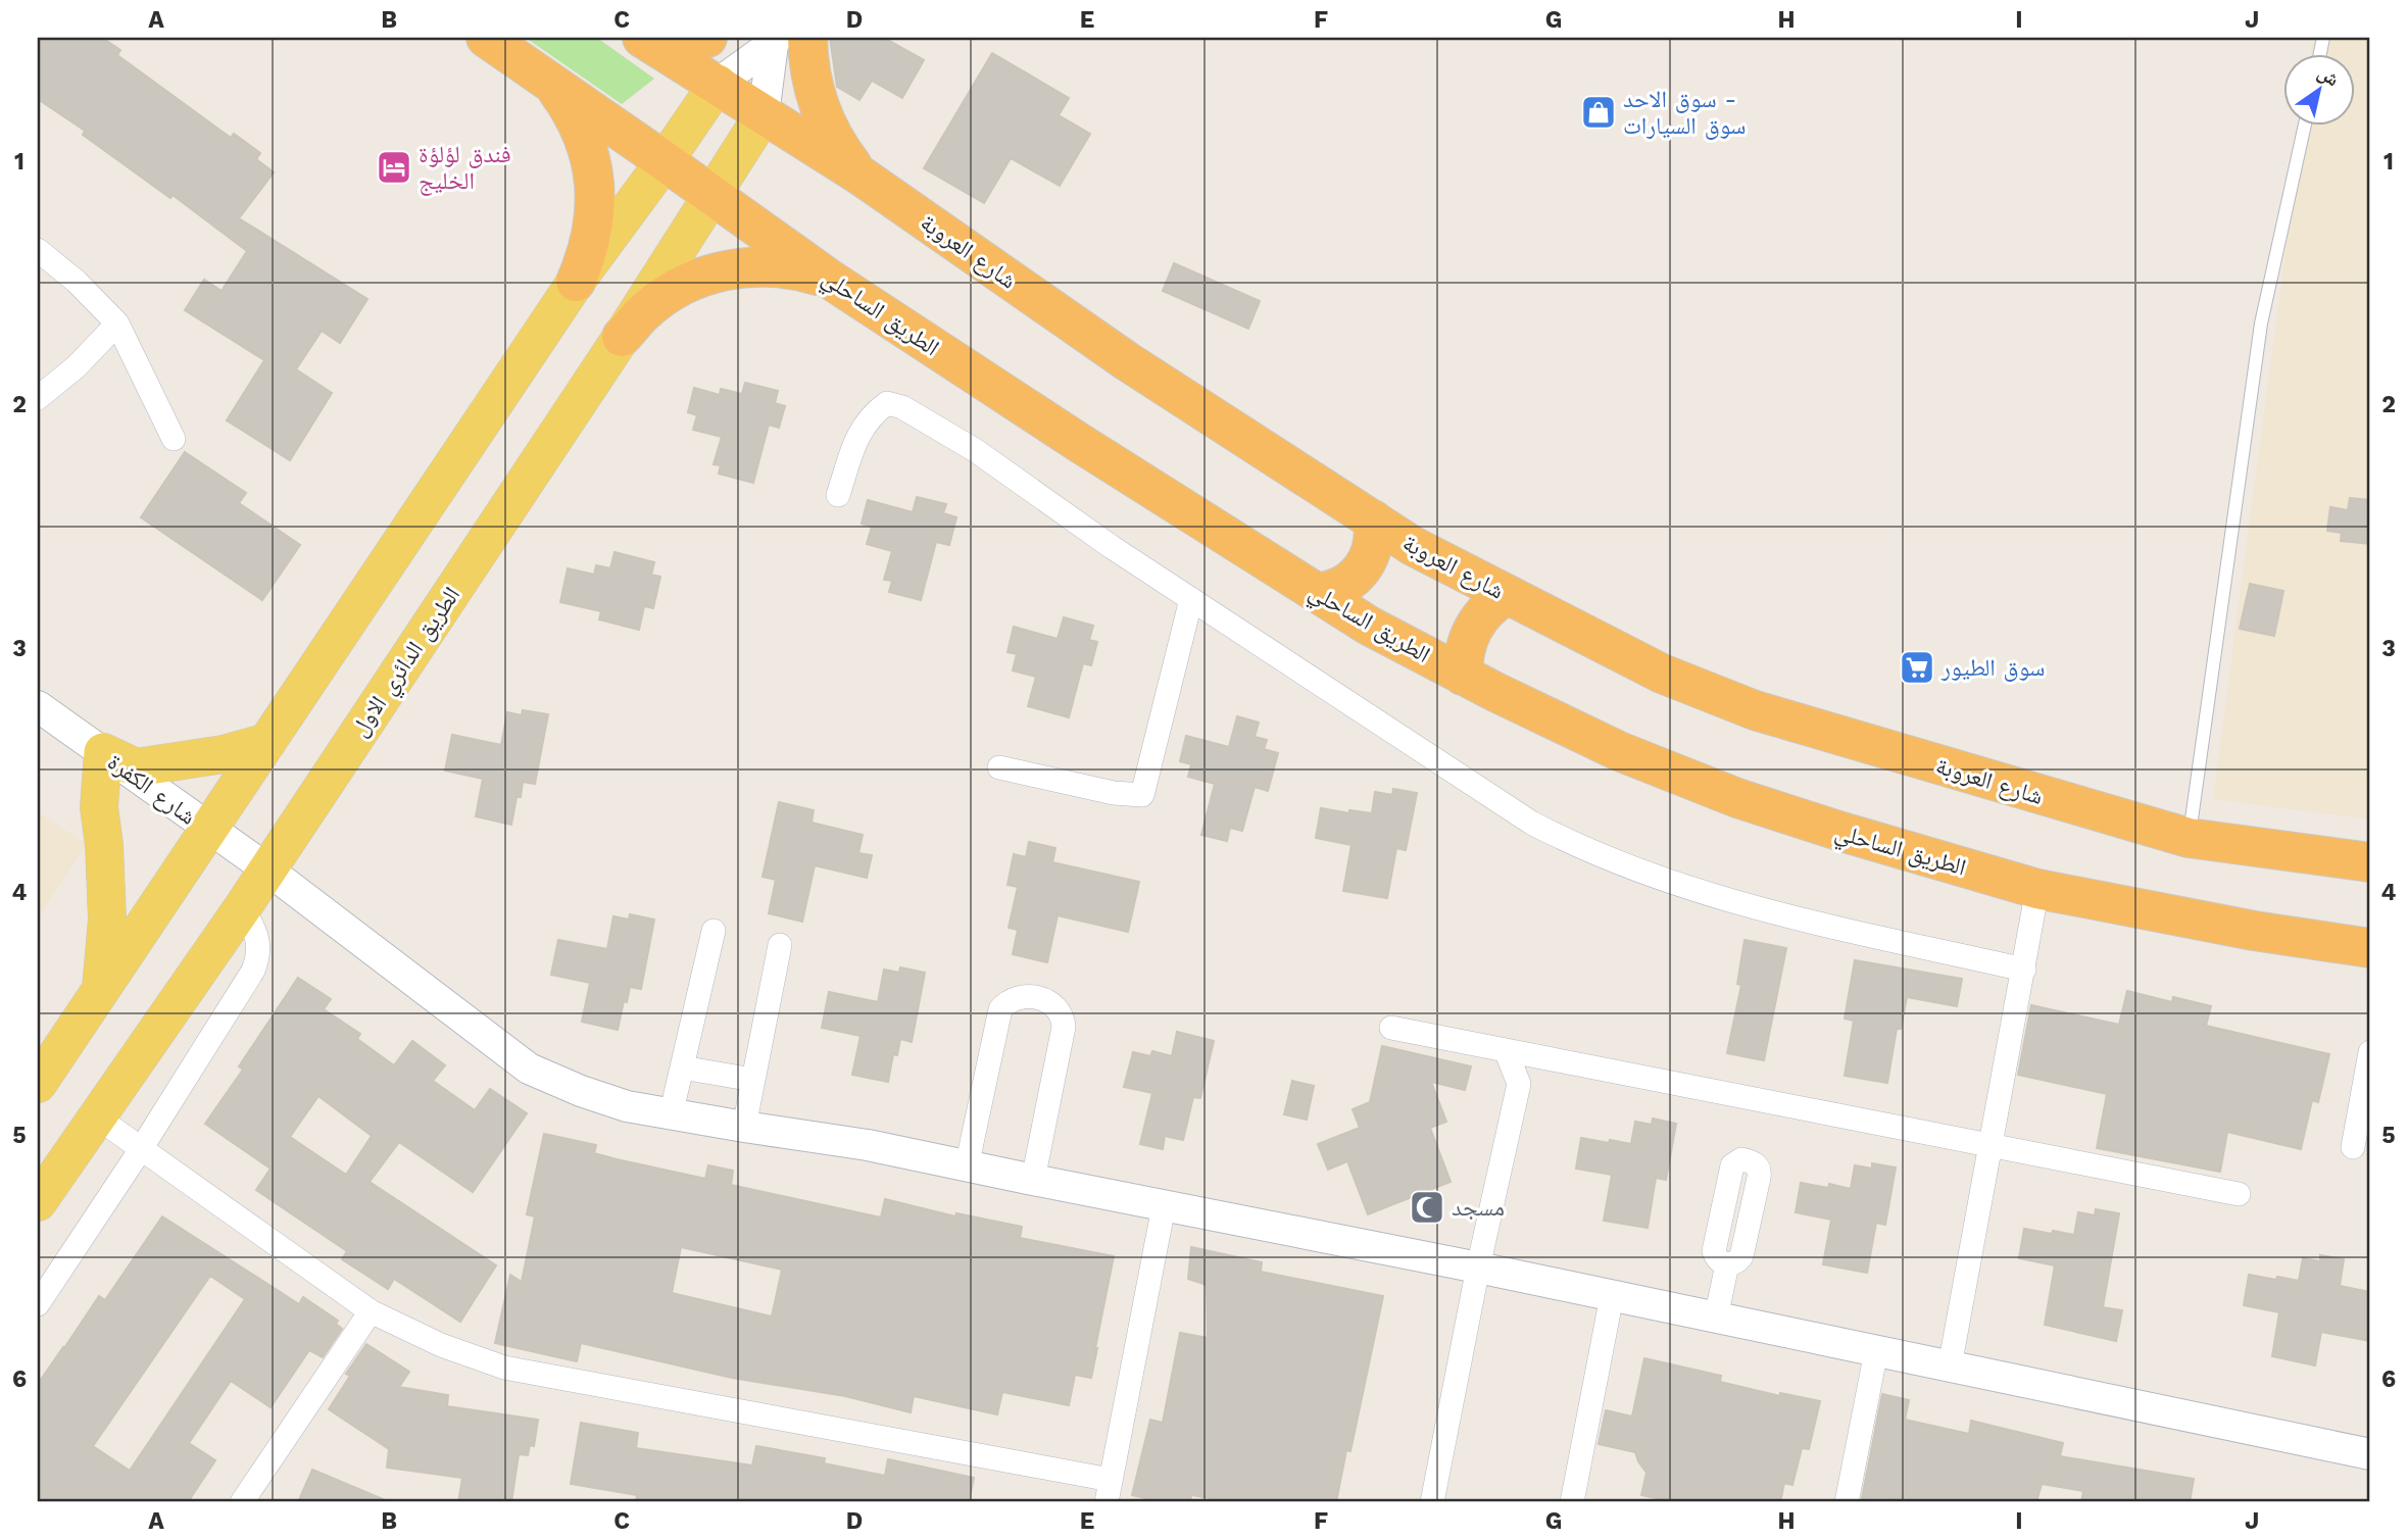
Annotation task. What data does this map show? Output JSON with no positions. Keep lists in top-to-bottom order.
{
  "streets": {
    "highway": ["شارع العروبة", "الطريق الساحلي"],
    "main road": ["الطريق الدائري الاول"],
    "street": ["شارع الكفرة"]
  },
  "crossings": [
    ["شارع العروبة", "الطريق الدائري الاول"],
    ["الطريق الساحلي", "الطريق الدائري الاول"],
    ["الطريق الدائري الاول", "شارع الكفرة"]
  ],
  "places": {
    "shop": ["سوق الاحد - سوق السيارات"],
    "hotel": ["فندق لؤلؤة الخليج"],
    "supermarket": ["سوق الطيور"],
    "mosque": ["مسجد"]
  },
  "north": "top right",
  "grid": {
    "columns": [
      "A",
      "B",
      "C",
      "D",
      "E",
      "F",
      "G",
      "H",
      "I",
      "J"
    ],
    "rows": [
      "1",
      "2",
      "3",
      "4",
      "5",
      "6"
    ]
  }
}
